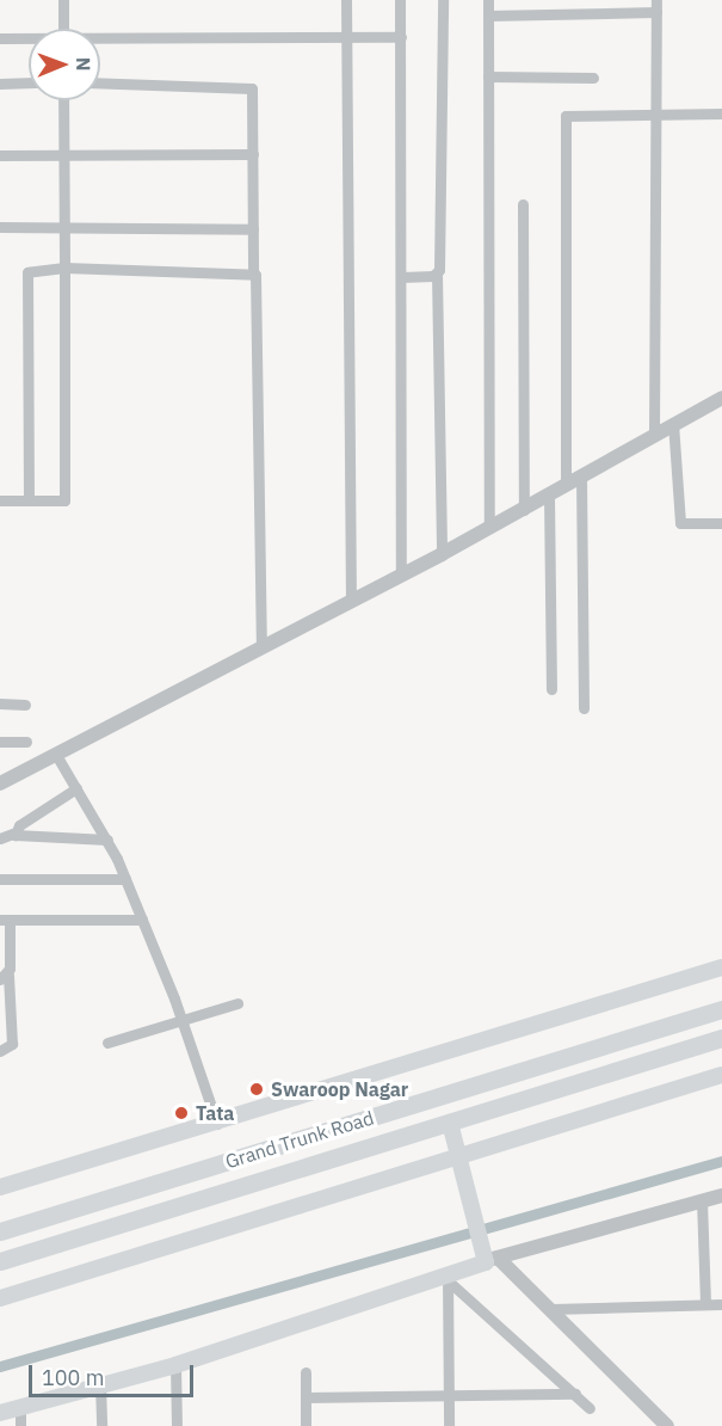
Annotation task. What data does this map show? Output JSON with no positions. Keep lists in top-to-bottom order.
{
  "streets": {
    "highway": ["Grand Trunk Road"]
  },
  "places": ["Swaroop Nagar", "Tata"],
  "scale_bar": "100 m",
  "north": "right"
}
